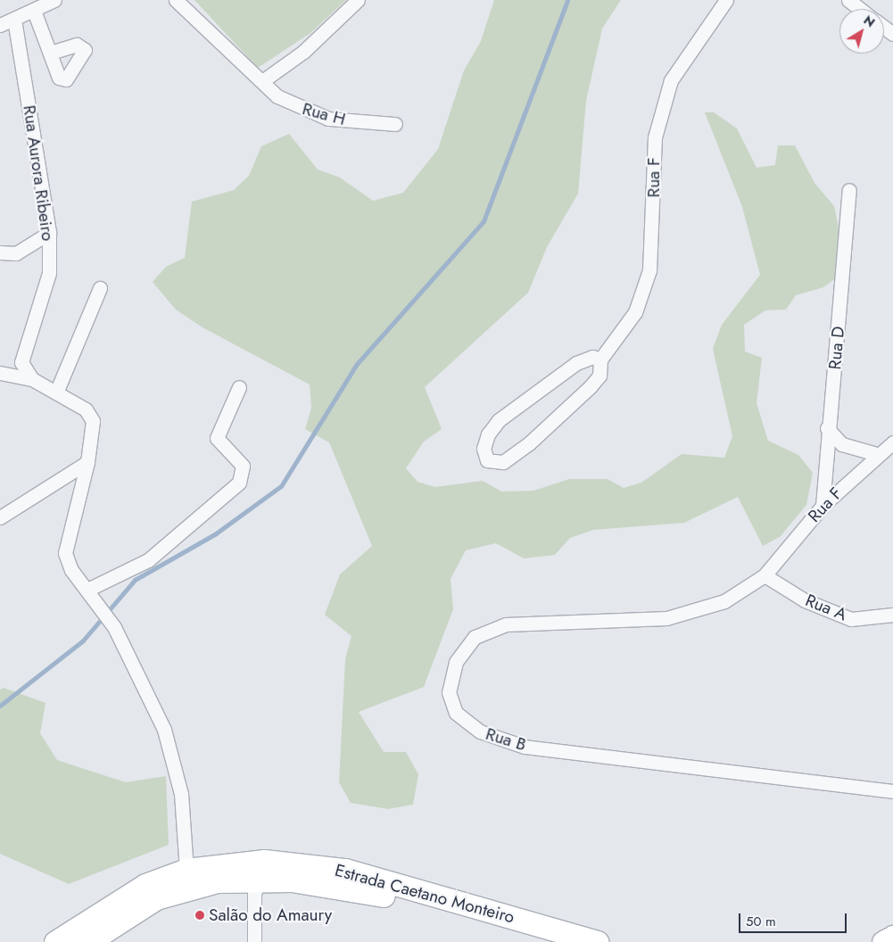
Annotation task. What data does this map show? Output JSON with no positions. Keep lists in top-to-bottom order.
{
  "streets": {
    "main road": ["Estrada Caetano Monteiro"],
    "street": [
      "Rua H",
      "Rua Aurora Ribeiro",
      "Rua F",
      "Rua D",
      "Rua A",
      "Rua B"
    ]
  },
  "crossings": [
    ["Rua F", "Rua D"],
    ["Rua F", "Rua A"],
    ["Rua F", "Rua B"],
    ["Rua A", "Rua B"]
  ],
  "places": ["Salão do Amaury"],
  "scale_bar": "50 m",
  "north": "top right"
}
